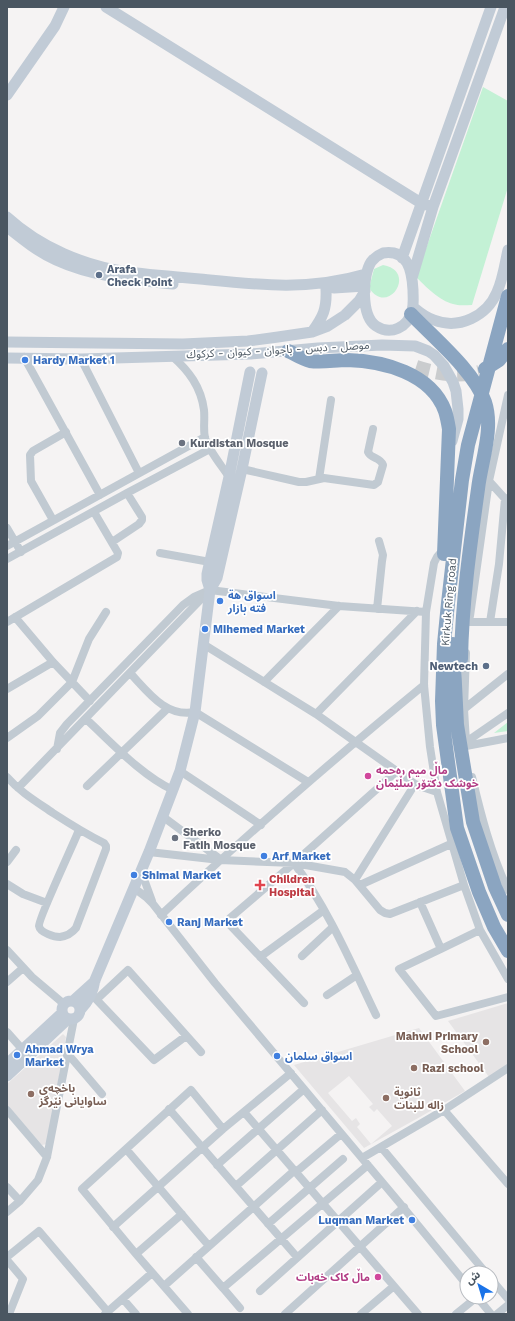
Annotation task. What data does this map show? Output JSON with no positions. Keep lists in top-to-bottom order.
{
  "streets": {
    "highway": ["Kirkuk Ring road"],
    "main road": ["موصل - دبس - باجوان - كيوان - كركوك"]
  },
  "places": {
    "other": [
      "Arafa Check Point",
      "Hardy Market 1",
      "Kurdistan Mosque",
      "اسواق هة فته بازار",
      "Mihemed Market",
      "Newtech",
      "ماڵ میم رەحمە خوشک دکتۆر سڵێمان",
      "Sherko Fatih Mosque",
      "Arf Market",
      "Shimal Market",
      "Ranj Market",
      "Mahwi Primary School",
      "Ahmad Wrya Market",
      "اسواق سلمان",
      "Razi school",
      "باخچەی ساوایانی نێرگز",
      "ثانوية زاله للبنات",
      "Luqman Market",
      "ماڵ کاک خەبات"
    ],
    "health": ["Children Hospital"]
  },
  "north": "top left"
}
